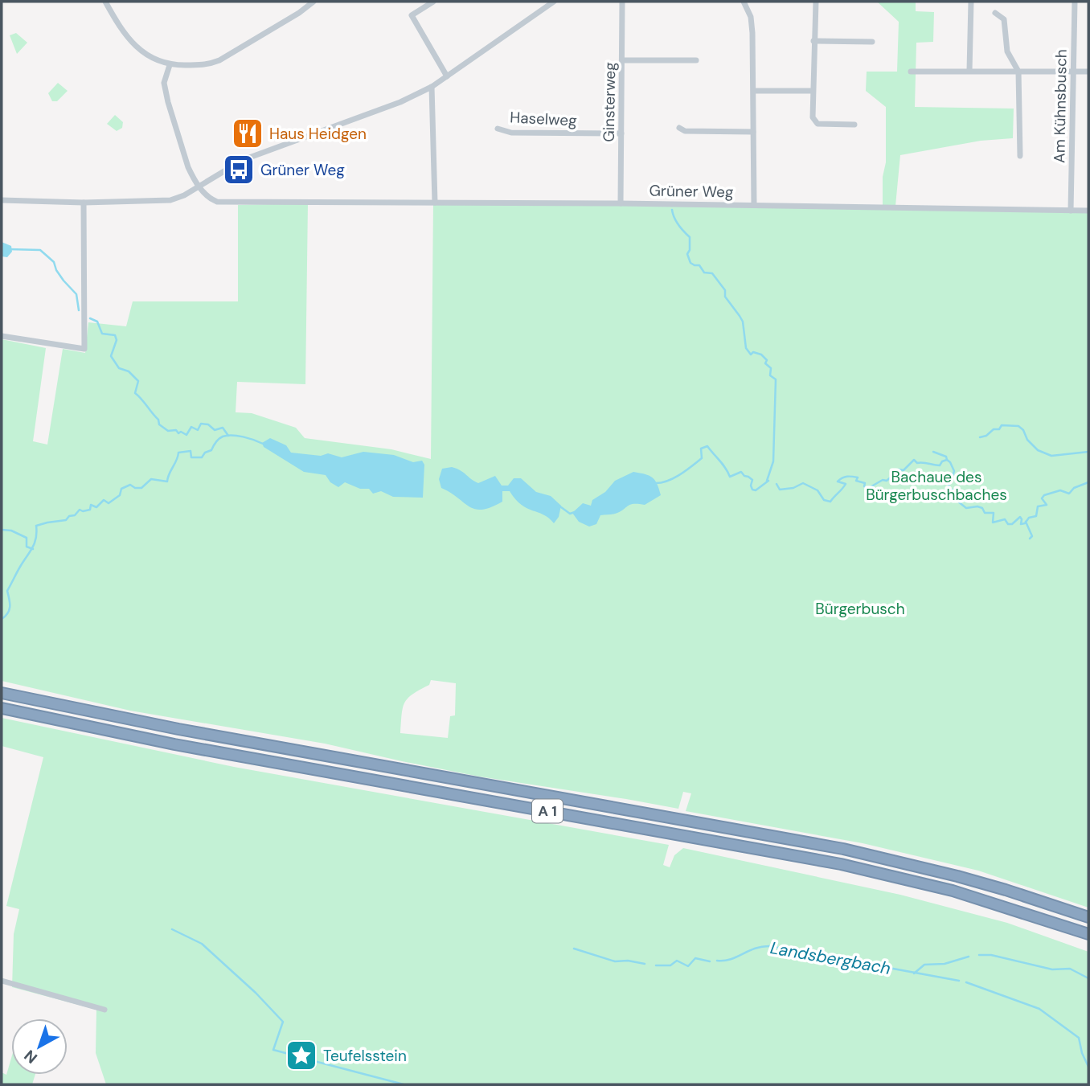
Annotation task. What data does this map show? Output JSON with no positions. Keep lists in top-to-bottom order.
{
  "streets": {
    "highway": ["A 1"],
    "street": [
      "Ginsterweg",
      "Am Kühnsbusch",
      "Haselweg",
      "Grüner Weg"
    ]
  },
  "crossings": [
    ["Ginsterweg", "Haselweg"],
    ["Ginsterweg", "Grüner Weg"],
    ["Am Kühnsbusch", "Grüner Weg"]
  ],
  "water": ["Landsbergbach"],
  "parks": ["Bachaue des Bürgerbuschbaches", "Bürgerbusch"],
  "places": {
    "restaurant": ["Haus Heidgen"],
    "bus stop": ["Grüner Weg"],
    "place": ["Teufelsstein"]
  },
  "north": "bottom left"
}
